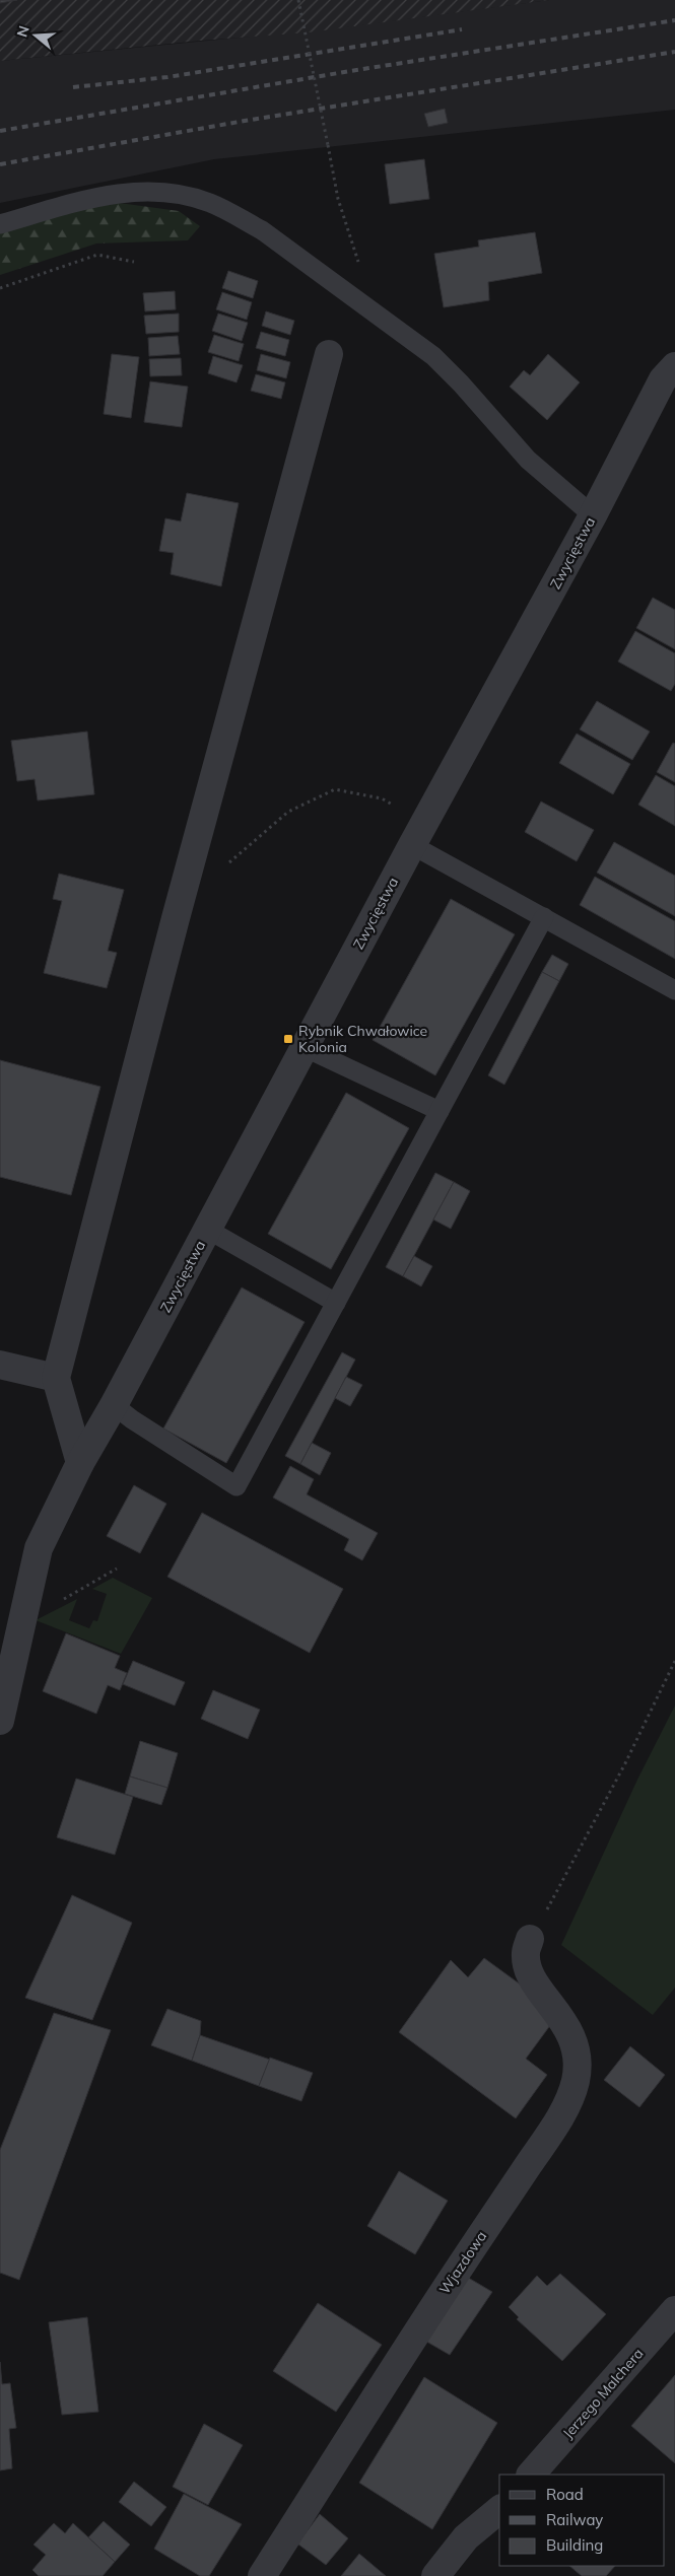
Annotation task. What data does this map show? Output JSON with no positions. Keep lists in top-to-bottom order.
{
  "streets": {
    "street": ["Zwycięstwa", "Wjazdowa", "Jerzego Malchera"]
  },
  "places": {
    "transit": ["Rybnik Chwałowice Kolonia"]
  },
  "legend": ["Road", "Railway", "Building"],
  "north": "left"
}
